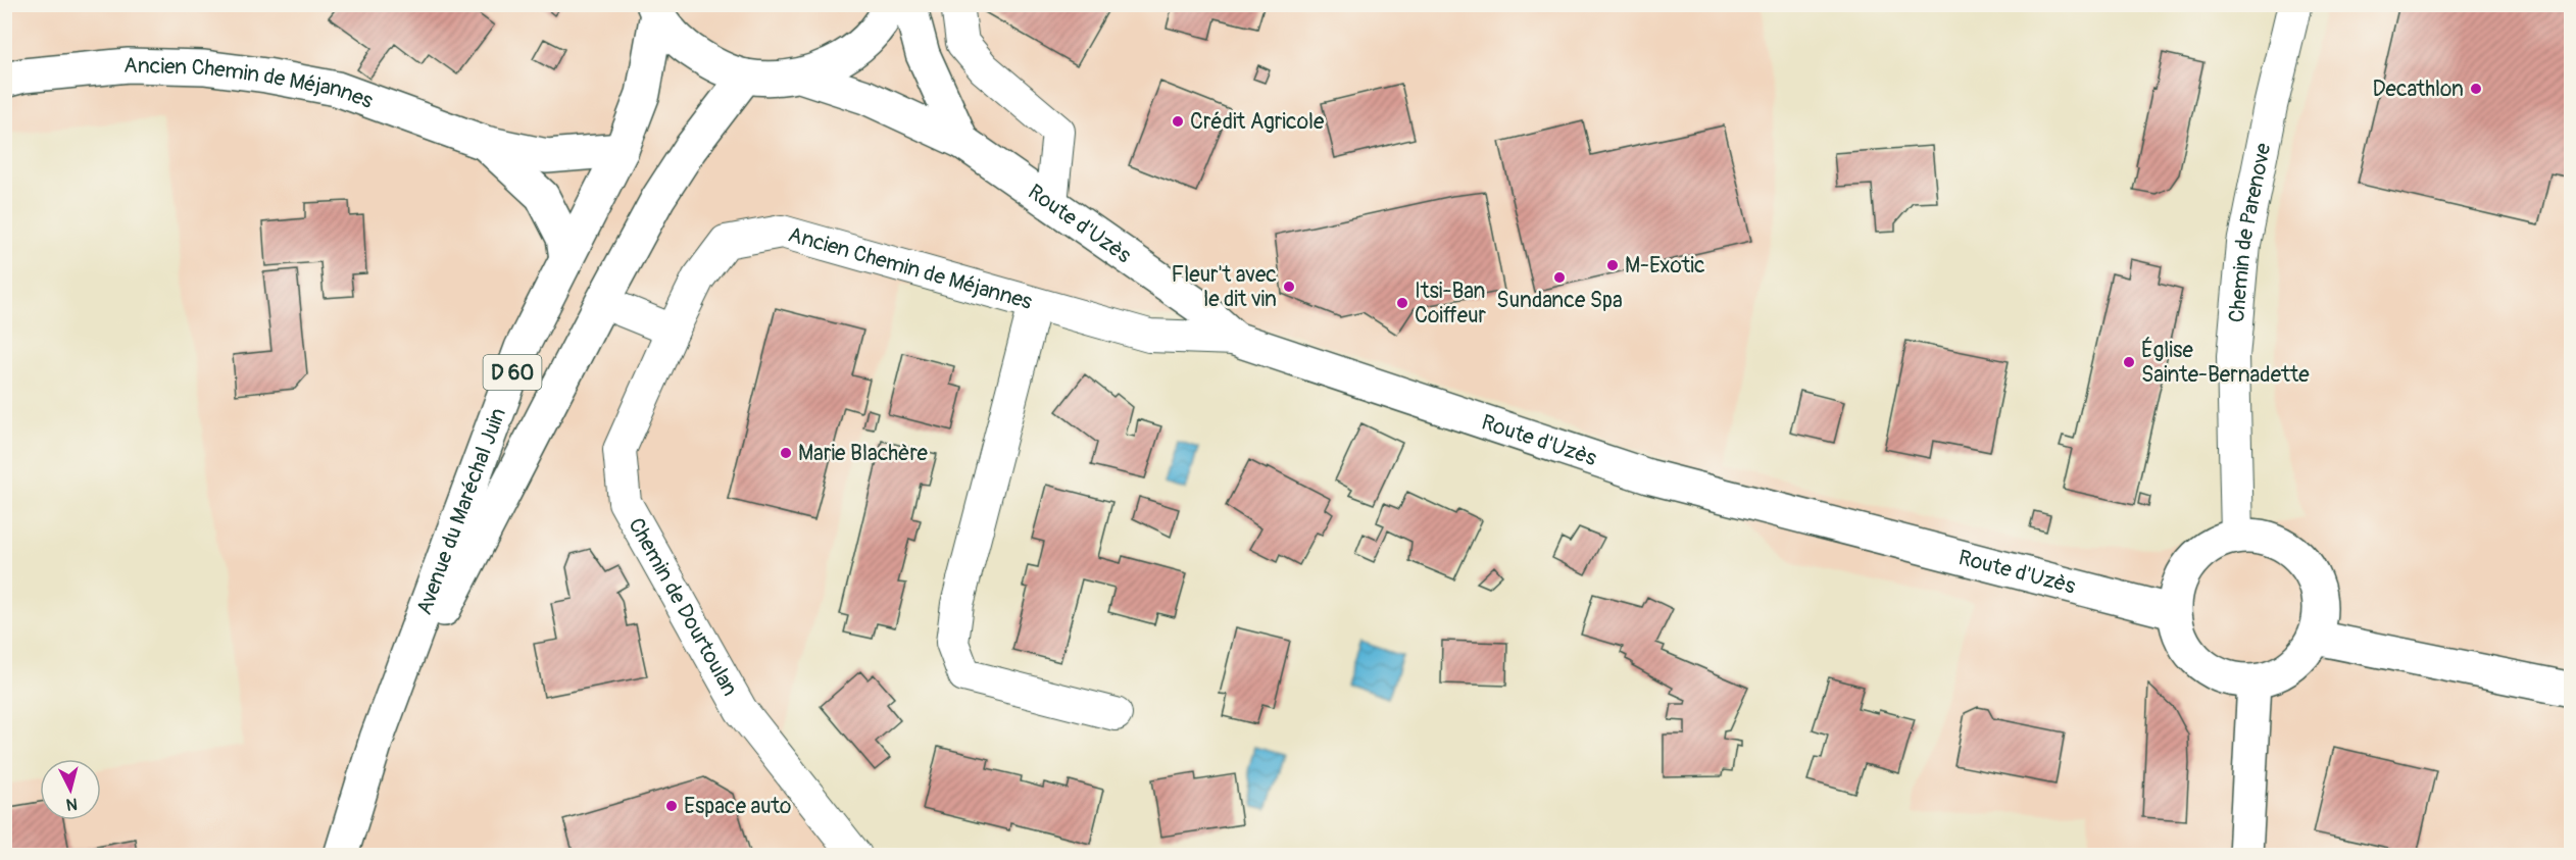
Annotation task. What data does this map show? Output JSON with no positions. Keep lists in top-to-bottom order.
{
  "streets": {
    "main road": [
      "Ancien Chemin de Méjannes",
      "Route d'Uzès",
      "D 60",
      "Avenue du Maréchal Juin"
    ],
    "street": ["Chemin de Parenove", "Chemin de Dourtoulan"]
  },
  "crossings": [
    ["Ancien Chemin de Méjannes", "Route d'Uzès"],
    ["Ancien Chemin de Méjannes", "Avenue du Maréchal Juin"],
    ["Ancien Chemin de Méjannes", "Chemin de Dourtoulan"],
    ["Route d'Uzès", "Chemin de Parenove"]
  ],
  "places": [
    "Decathlon",
    "Crédit Agricole",
    "M-Exotic",
    "Sundance Spa",
    "Fleur't avec le dit vin",
    "Itsi-Ban Coiffeur",
    "Église Sainte-Bernadette",
    "Marie Blachère",
    "Espace auto"
  ],
  "north": "bottom"
}
